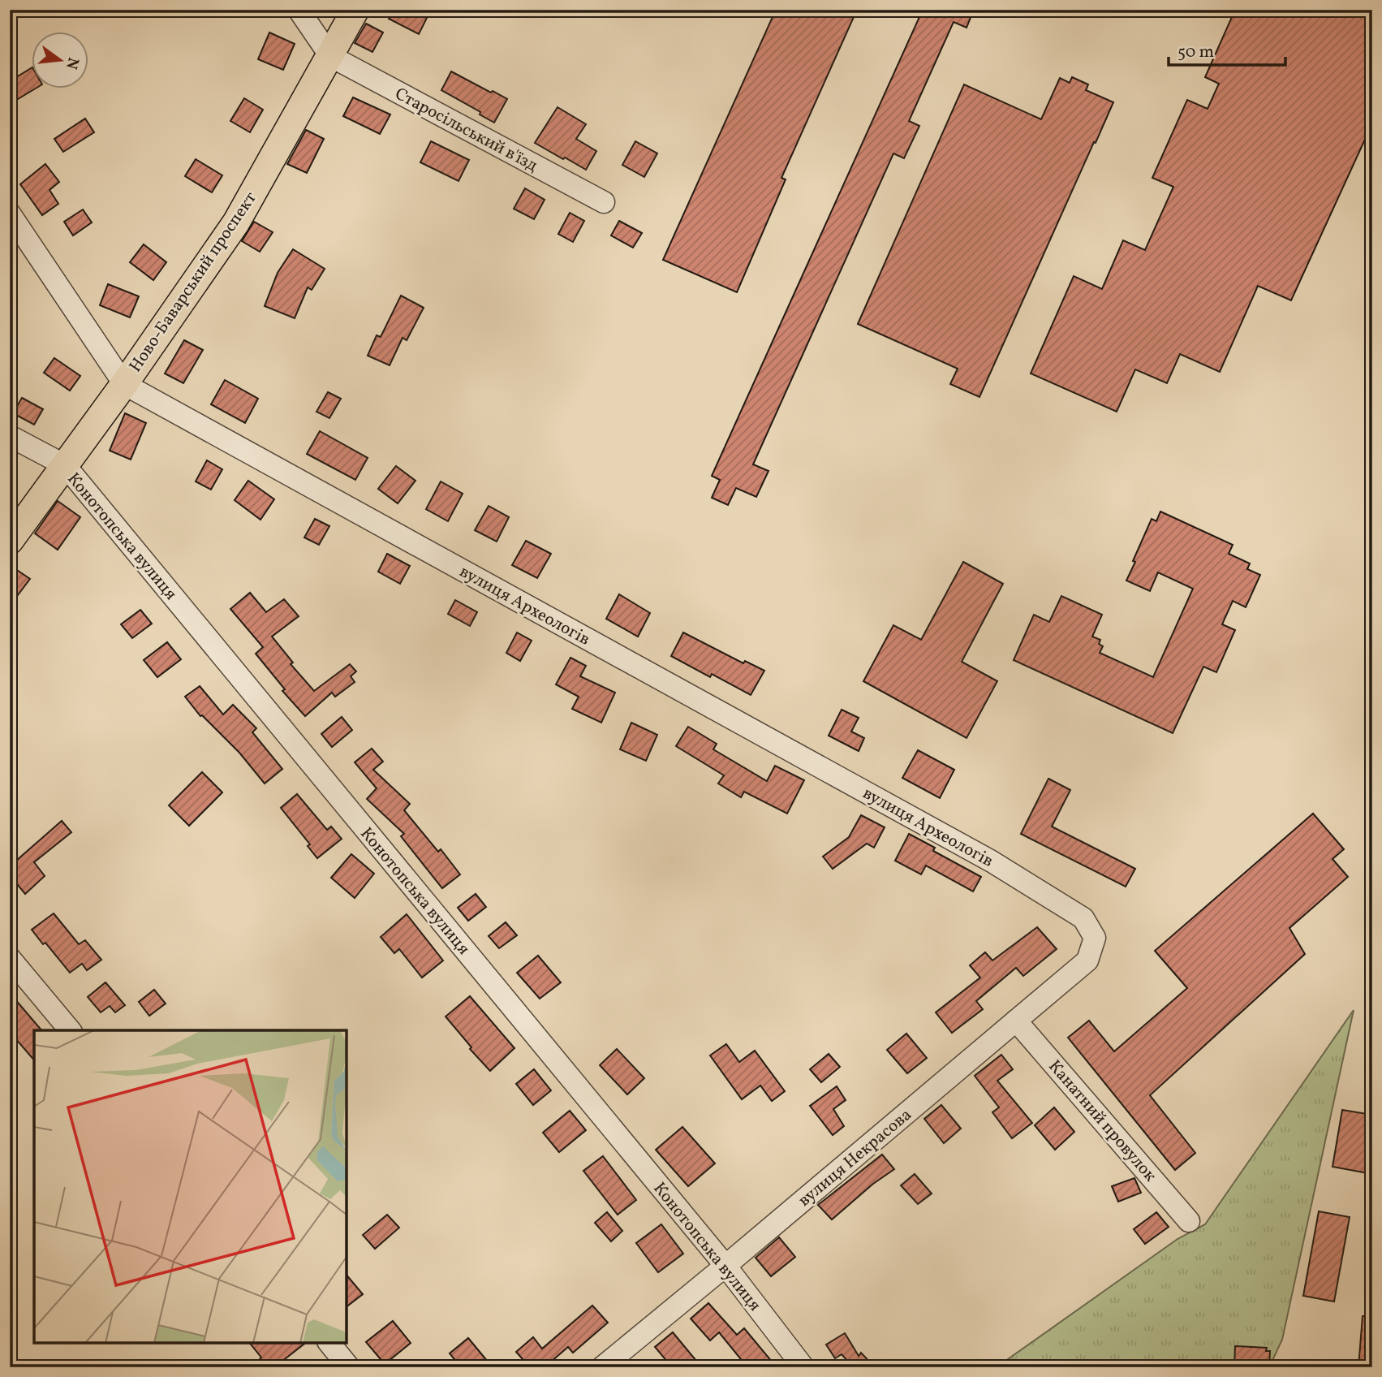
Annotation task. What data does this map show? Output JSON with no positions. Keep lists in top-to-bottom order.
{
  "streets": {
    "main road": ["Ново-Баварський проспект"],
    "street": [
      "Старосільський в'їзд",
      "Конотопська вулиця",
      "вулиця Археологів",
      "Канатний провулок",
      "вулиця Некрасова"
    ]
  },
  "crossings": [
    ["Старосільський в'їзд", "Ново-Баварський проспект"],
    ["Ново-Баварський проспект", "Конотопська вулиця"],
    ["Ново-Баварський проспект", "вулиця Археологів"],
    ["Конотопська вулиця", "вулиця Некрасова"],
    ["вулиця Археологів", "вулиця Некрасова"],
    ["Канатний провулок", "вулиця Некрасова"]
  ],
  "scale_bar": "50 m",
  "north": "right"
}
